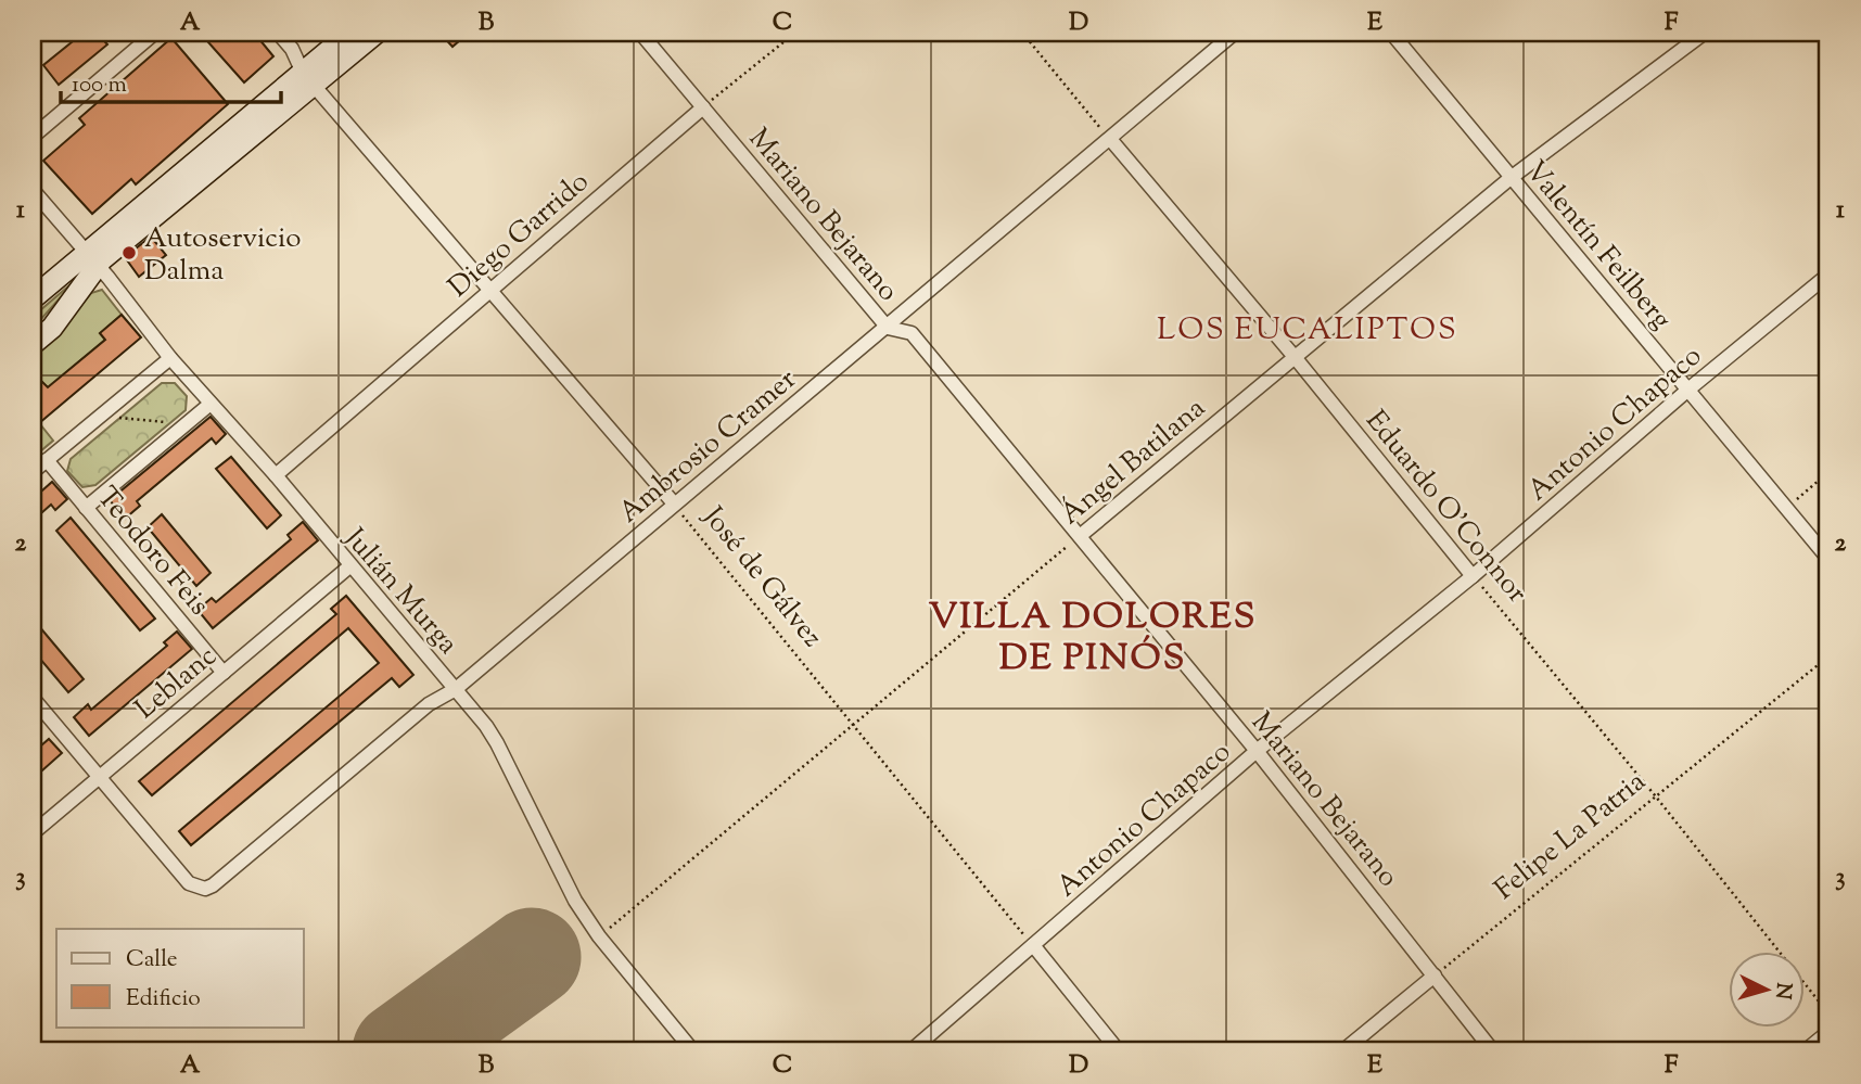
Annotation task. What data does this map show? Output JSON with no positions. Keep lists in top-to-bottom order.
{
  "streets": {
    "street": [
      "Mariano Bejarano",
      "Diego Garrido",
      "Valentín Feilberg",
      "Antonio Chapaco",
      "Ambrosio Cramer",
      "Ángel Batilana",
      "Eduardo O'Connor",
      "Teodoro Feis",
      "José de Gálvez",
      "Julián Murga",
      "Leblanc"
    ],
    "path": ["Felipe La Patria"]
  },
  "crossings": [
    ["Mariano Bejarano", "Diego Garrido"],
    ["Mariano Bejarano", "Antonio Chapaco"],
    ["Mariano Bejarano", "Ambrosio Cramer"],
    ["Mariano Bejarano", "Ángel Batilana"],
    ["Mariano Bejarano", "Felipe La Patria"],
    ["Diego Garrido", "José de Gálvez"],
    ["Diego Garrido", "Julián Murga"],
    ["Valentín Feilberg", "Antonio Chapaco"],
    ["Valentín Feilberg", "Ángel Batilana"],
    ["Antonio Chapaco", "Eduardo O'Connor"],
    ["Antonio Chapaco", "José de Gálvez"],
    ["Ambrosio Cramer", "Eduardo O'Connor"],
    ["Ambrosio Cramer", "José de Gálvez"],
    ["Ambrosio Cramer", "Julián Murga"],
    ["Ambrosio Cramer", "Leblanc"],
    ["Ángel Batilana", "Eduardo O'Connor"],
    ["Ángel Batilana", "José de Gálvez"],
    ["Ángel Batilana", "Julián Murga"],
    ["Eduardo O'Connor", "Felipe La Patria"],
    ["Teodoro Feis", "Leblanc"],
    ["Julián Murga", "Leblanc"]
  ],
  "districts": ["LOS EUCALIPTOS", "VILLA DOLORES DE PINÓS"],
  "places": ["Autoservicio Dalma"],
  "legend": ["Calle", "Edificio"],
  "scale_bar": "100 m",
  "north": "right",
  "grid": {
    "columns": [
      "A",
      "B",
      "C",
      "D",
      "E",
      "F"
    ],
    "rows": ["1", "2", "3"]
  }
}
